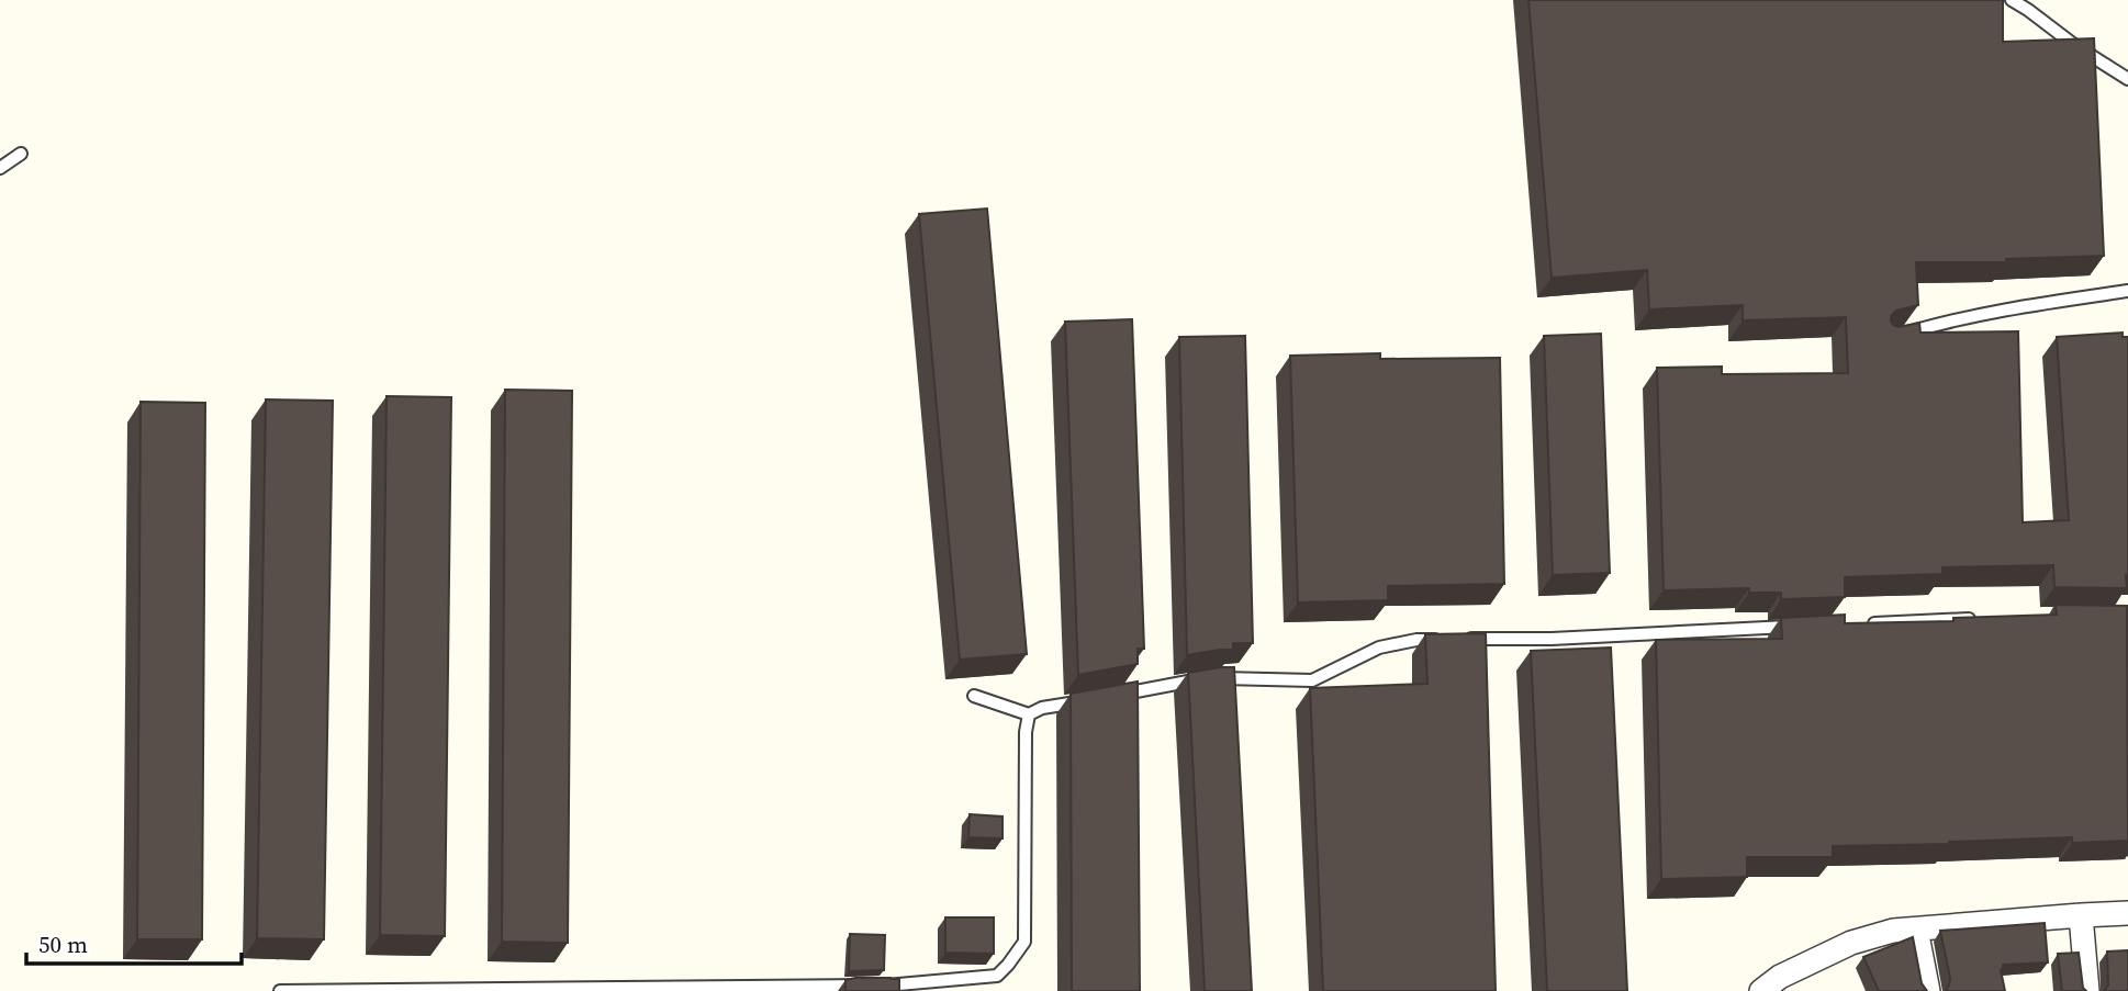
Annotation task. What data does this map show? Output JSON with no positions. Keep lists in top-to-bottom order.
{
  "scale_bar": "50 m"
}
